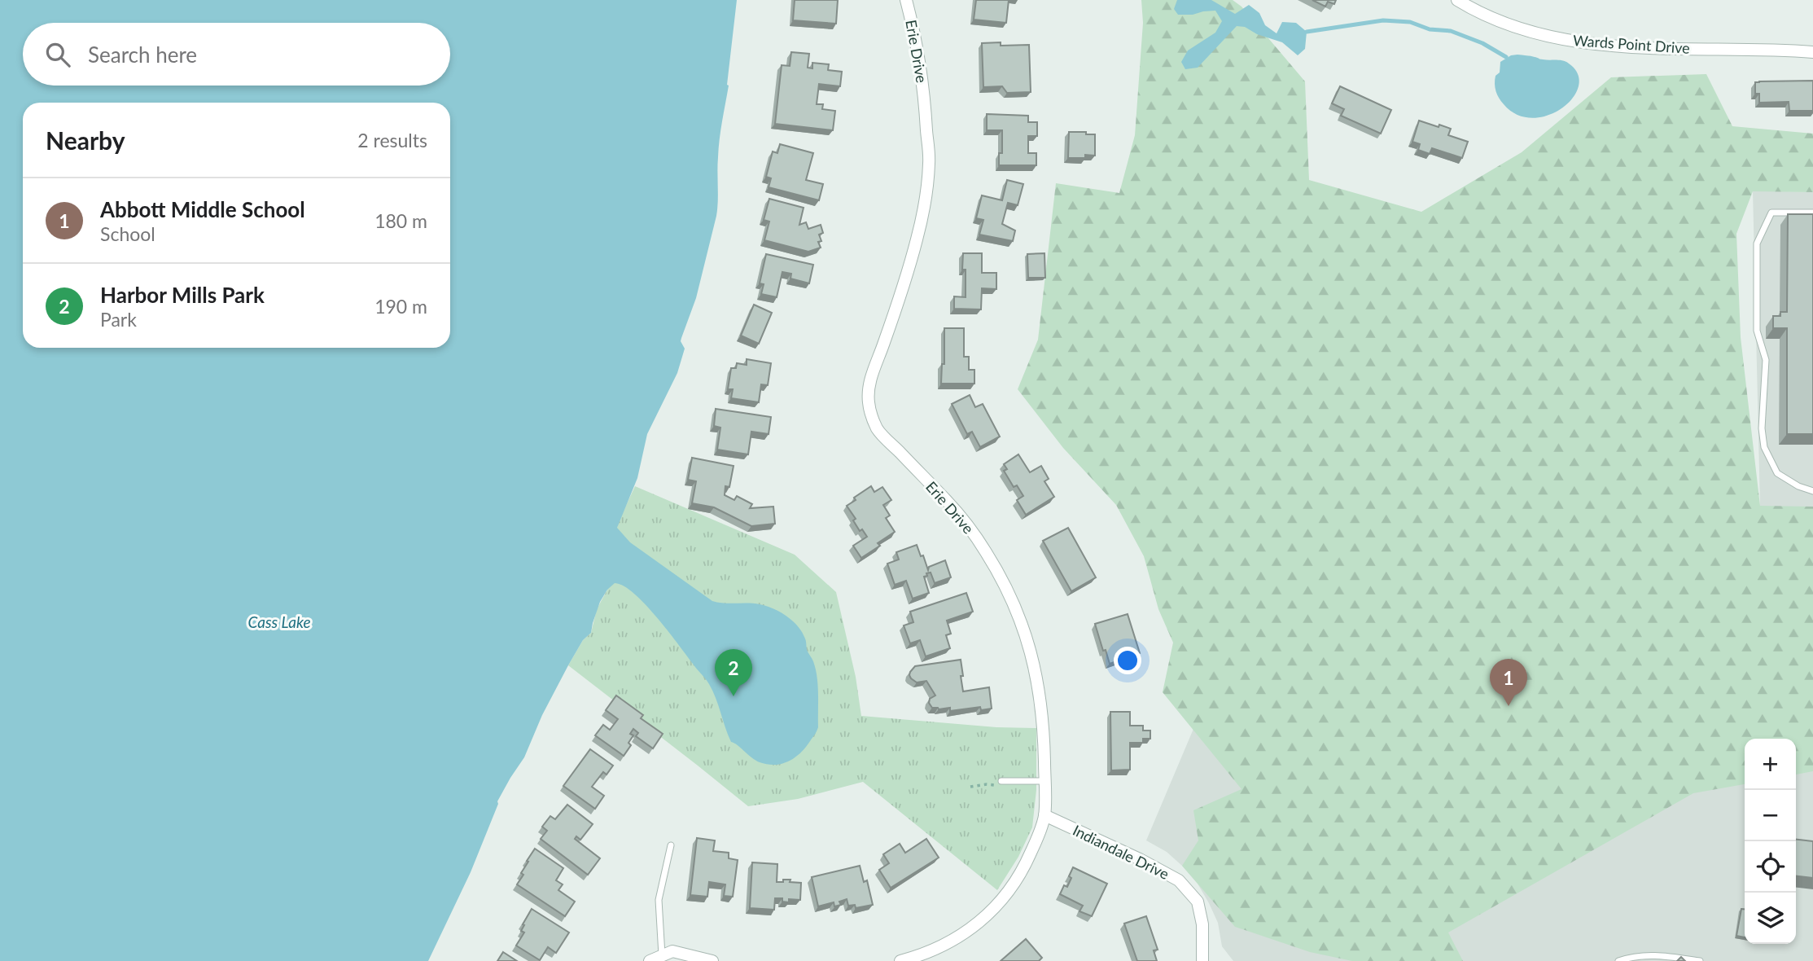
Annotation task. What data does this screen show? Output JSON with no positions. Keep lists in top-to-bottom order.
{
  "streets": {
    "street": ["Wards Point Drive", "Erie Drive", "Indiandale Drive"]
  },
  "crossings": [
    ["Erie Drive", "Indiandale Drive"]
  ],
  "water": ["Cass Lake"],
  "page": {
    "search": "Search here",
    "heading": ["Nearby", "2 results"],
    "list": [
      {
        "mark": "1",
        "name": "Abbott Middle School",
        "note": "School",
        "value": "180 m"
      },
      {
        "mark": "2",
        "name": "Harbor Mills Park",
        "note": "Park",
        "value": "190 m"
      }
    ],
    "pins": ["2", "1"],
    "map_buttons": ["+", "−"]
  }
}
